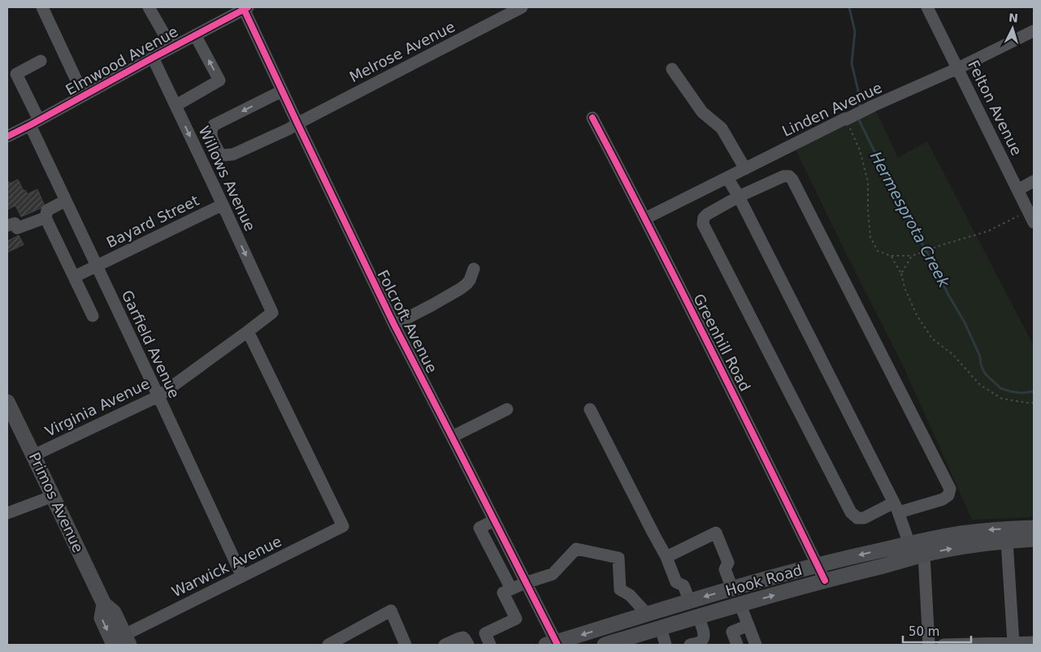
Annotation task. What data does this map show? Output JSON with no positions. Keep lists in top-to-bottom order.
{
  "streets": {
    "main road": ["Primos Avenue", "Hook Road"],
    "street": [
      "Melrose Avenue",
      "Elmwood Avenue",
      "Felton Avenue",
      "Linden Avenue",
      "Willows Avenue",
      "Bayard Street",
      "Folcroft Avenue",
      "Greenhill Road",
      "Garfield Avenue",
      "Virginia Avenue",
      "Warwick Avenue"
    ]
  },
  "crossings": [
    ["Melrose Avenue", "Folcroft Avenue"],
    ["Elmwood Avenue", "Willows Avenue"],
    ["Elmwood Avenue", "Folcroft Avenue"],
    ["Elmwood Avenue", "Garfield Avenue"],
    ["Felton Avenue", "Linden Avenue"],
    ["Linden Avenue", "Greenhill Road"],
    ["Willows Avenue", "Bayard Street"],
    ["Willows Avenue", "Virginia Avenue"],
    ["Bayard Street", "Garfield Avenue"],
    ["Folcroft Avenue", "Hook Road"],
    ["Greenhill Road", "Hook Road"],
    ["Garfield Avenue", "Virginia Avenue"],
    ["Garfield Avenue", "Warwick Avenue"],
    ["Virginia Avenue", "Primos Avenue"],
    ["Virginia Avenue", "Warwick Avenue"],
    ["Primos Avenue", "Warwick Avenue"]
  ],
  "one_way": ["Willows Avenue"],
  "water": ["Hermesprota Creek"],
  "scale_bar": "50 m",
  "north": "top"
}
